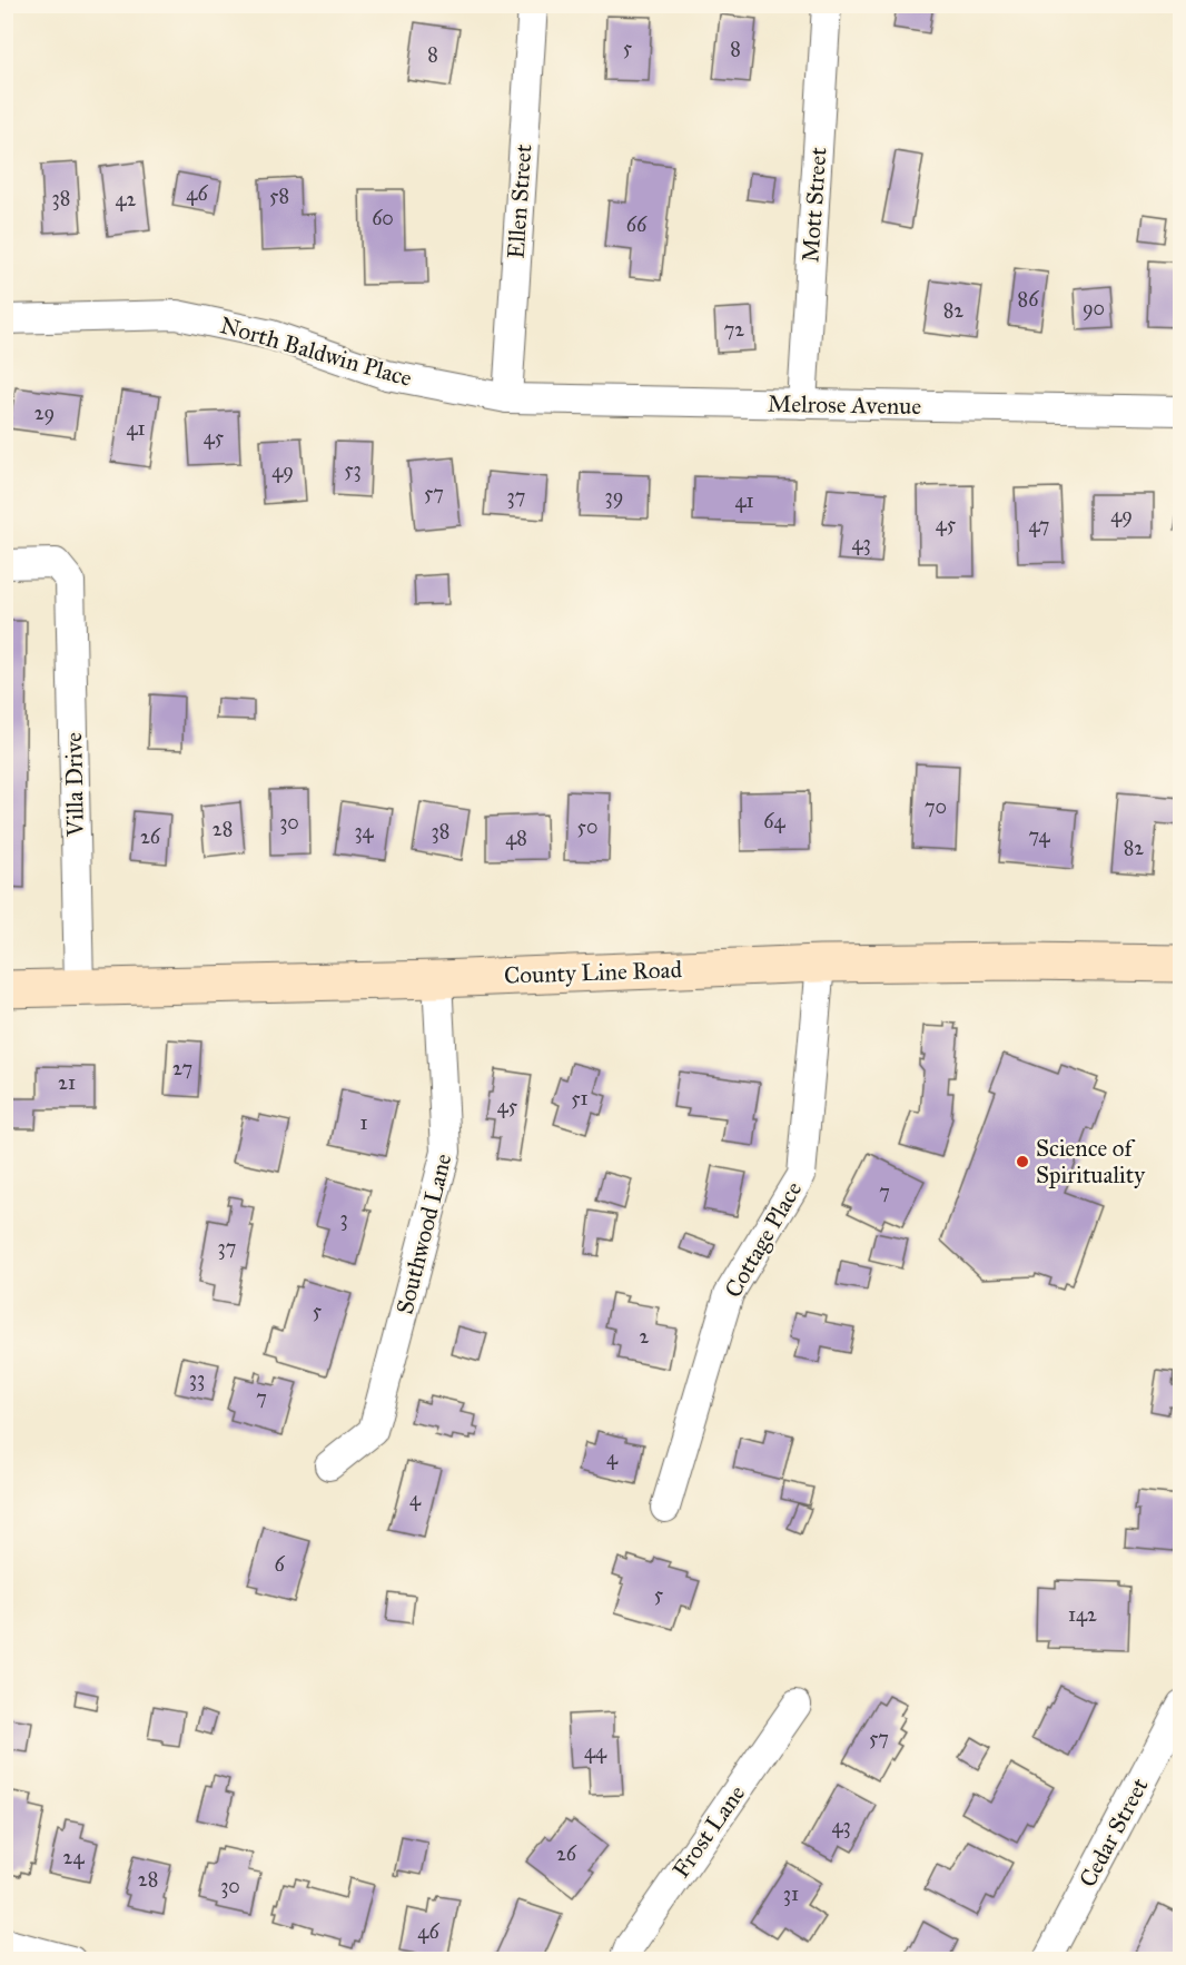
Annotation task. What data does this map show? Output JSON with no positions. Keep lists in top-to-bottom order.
{
  "streets": {
    "main road": ["County Line Road"],
    "street": [
      "Ellen Street",
      "Mott Street",
      "North Baldwin Place",
      "Melrose Avenue",
      "Villa Drive",
      "Southwood Lane",
      "Cottage Place",
      "Frost Lane",
      "Cedar Street"
    ]
  },
  "crossings": [
    ["Ellen Street", "North Baldwin Place"],
    ["Ellen Street", "Melrose Avenue"],
    ["Mott Street", "Melrose Avenue"],
    ["North Baldwin Place", "Melrose Avenue"],
    ["Villa Drive", "County Line Road"],
    ["County Line Road", "Southwood Lane"],
    ["County Line Road", "Cottage Place"]
  ],
  "places": ["Science of Spirituality"],
  "house_numbers": [
    "5",
    "8",
    "8",
    "46",
    "58",
    "38",
    "42",
    "60",
    "66",
    "86",
    "90",
    "82",
    "72",
    "29",
    "41",
    "45",
    "53",
    "49",
    "57",
    "37",
    "39",
    "41",
    "49",
    "45",
    "47",
    "43",
    "70",
    "64",
    "30",
    "50",
    "28",
    "34",
    "38",
    "74",
    "26",
    "48",
    "82",
    "27",
    "21",
    "51",
    "45",
    "1",
    "7",
    "3",
    "37",
    "5",
    "2",
    "33",
    "7",
    "4",
    "4",
    "6",
    "5",
    "142",
    "57",
    "44",
    "43",
    "26",
    "24",
    "28",
    "30",
    "31",
    "46"
  ]
}
